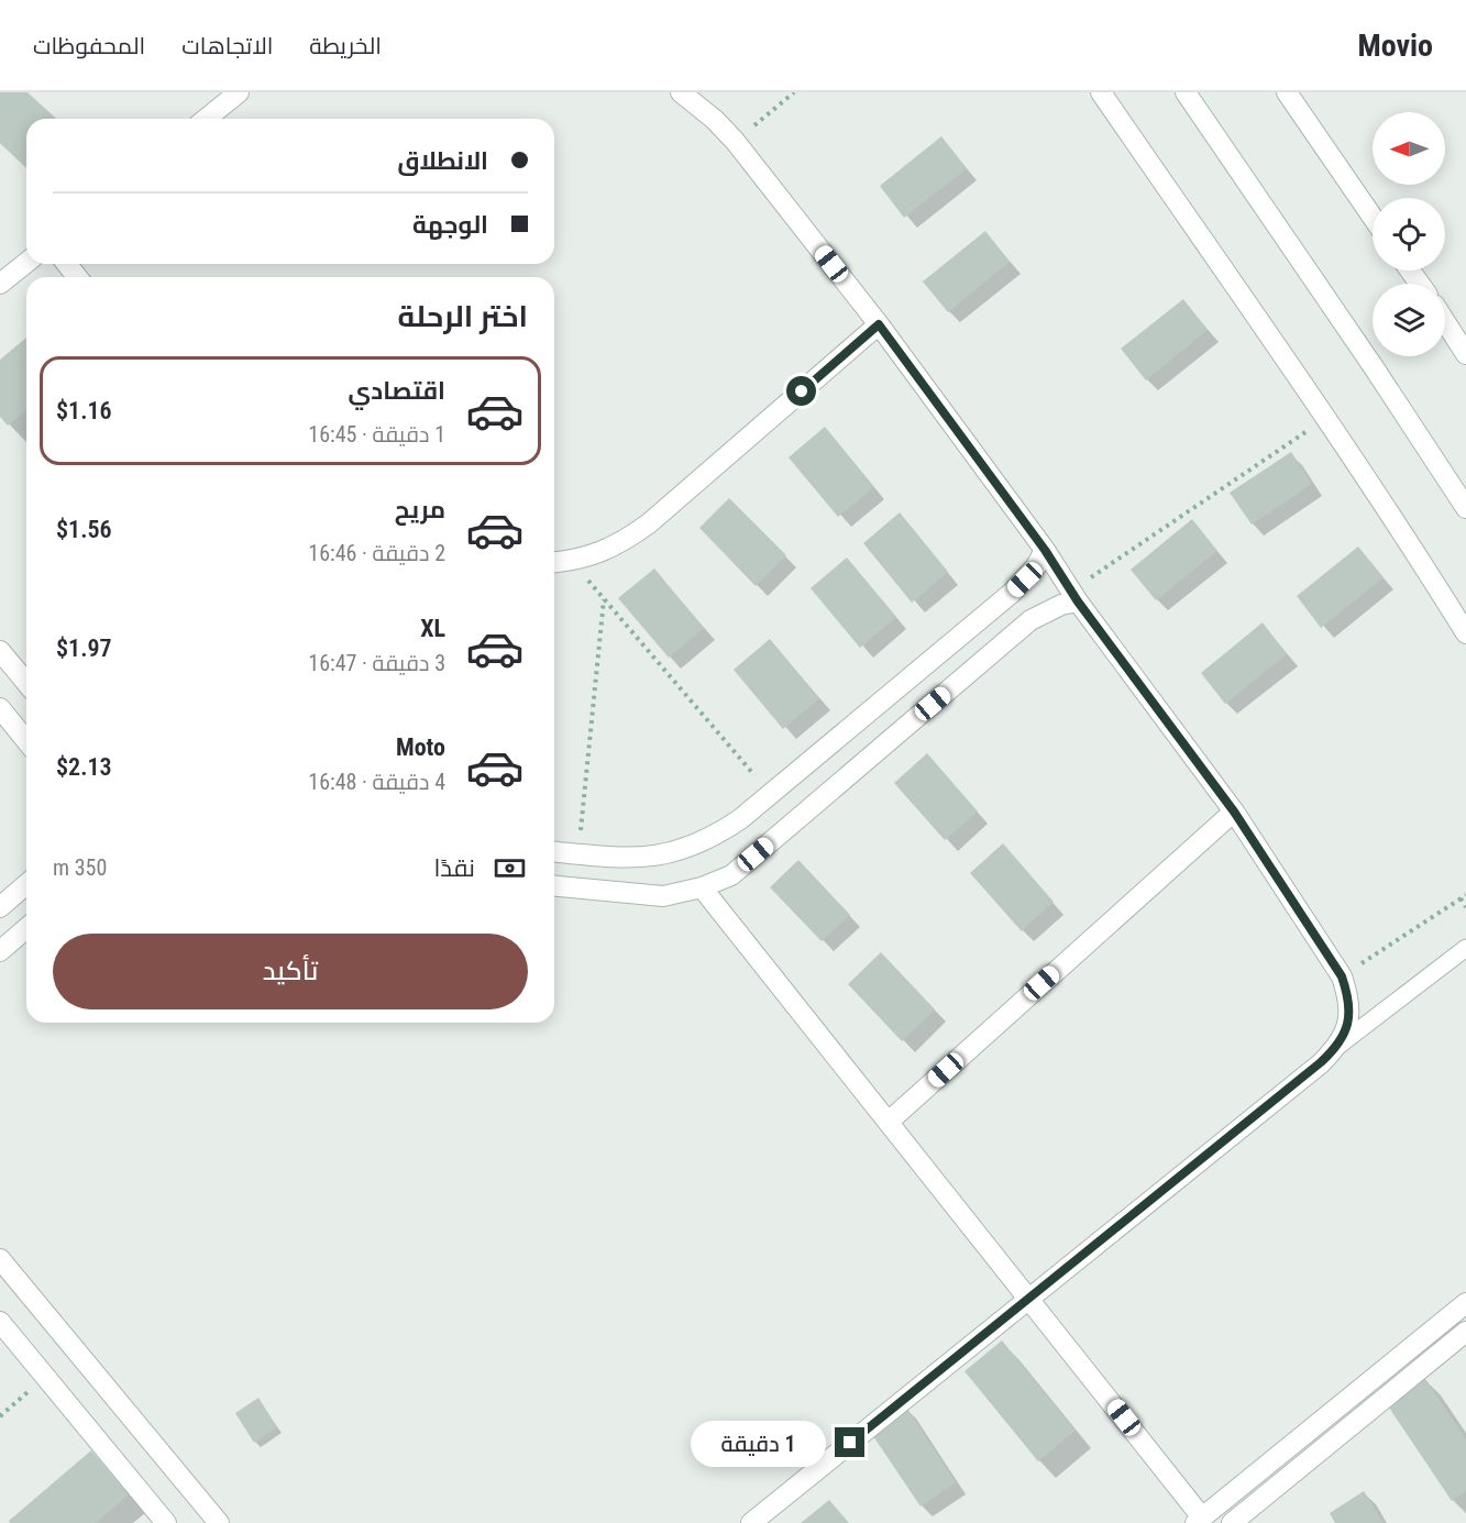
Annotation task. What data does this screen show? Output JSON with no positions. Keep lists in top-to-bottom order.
{
  "north": "left",
  "page": {
    "header": "Movio",
    "nav": ["الخريطة", "الاتجاهات", "المحفوظات"],
    "banner": ["الانطلاق", "الوجهة"],
    "heading": "اختر الرحلة",
    "list": [
      {
        "name": "اقتصادي",
        "note": "1 دقيقة · 16:45",
        "value": "$1.16"
      },
      {
        "name": "مريح",
        "note": "2 دقيقة · 16:46",
        "value": "$1.56"
      },
      {
        "name": "XL",
        "note": "3 دقيقة · 16:47",
        "value": "$1.97"
      },
      {
        "name": "Moto",
        "note": "4 دقيقة · 16:48",
        "value": "$2.13"
      }
    ],
    "pay": ["نقدًا", "350 m"],
    "buttons": "تأكيد",
    "bubble": "1 دقيقة"
  }
}
